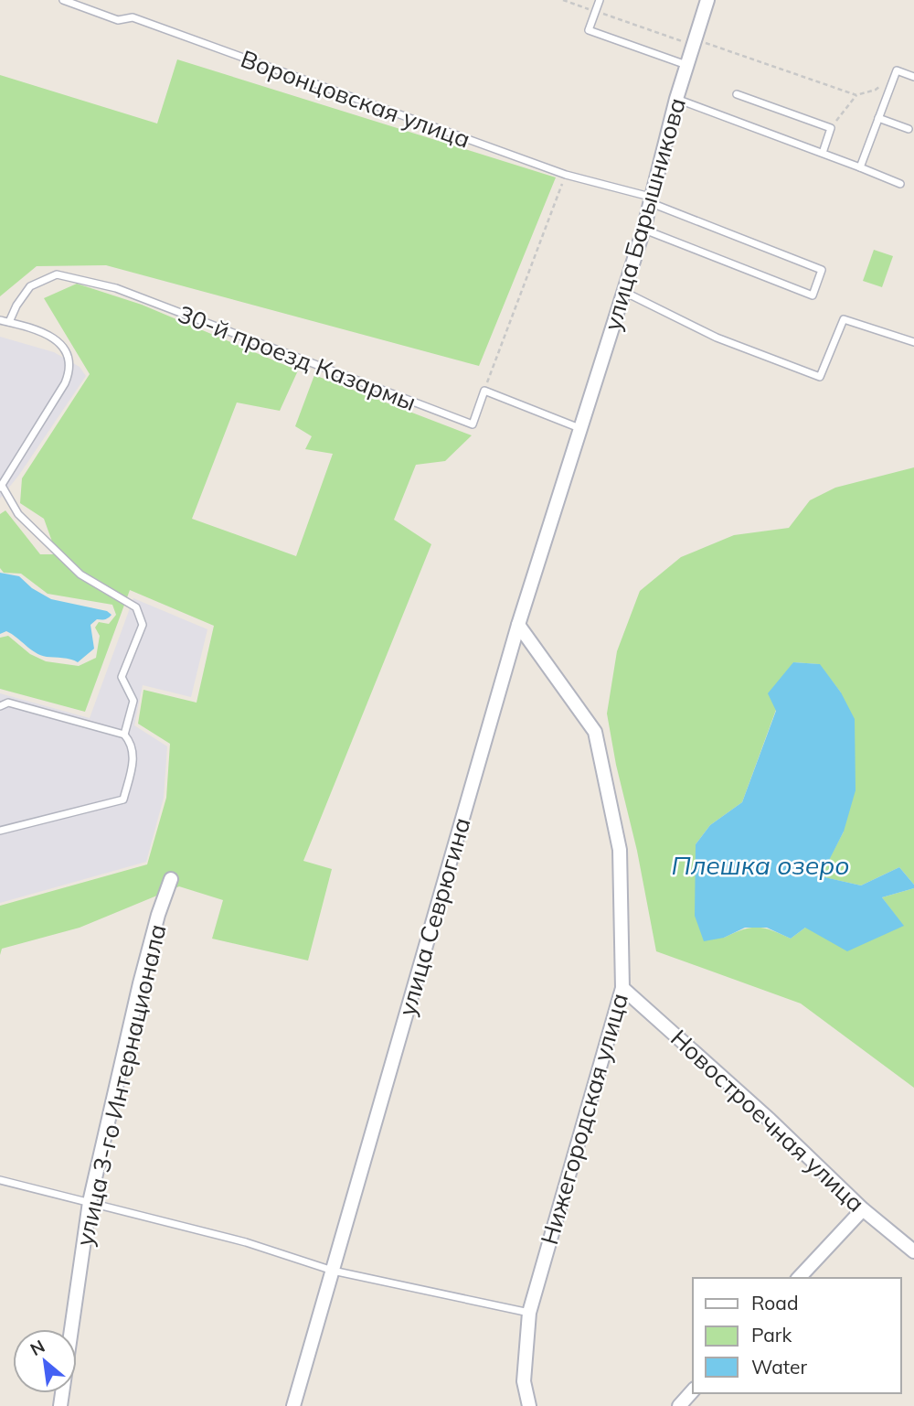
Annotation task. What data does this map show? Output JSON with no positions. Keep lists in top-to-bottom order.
{
  "streets": {
    "street": [
      "улица Барышникова",
      "улица Севрюгина",
      "улица 3-го Интернационала",
      "Нижегородская улица",
      "Новостроечная улица"
    ],
    "lane": ["Воронцовская улица", "30-й проезд Казармы"]
  },
  "crossings": [
    ["Воронцовская улица", "улица Барышникова"],
    ["улица Барышникова", "улица Севрюгина"],
    ["улица Севрюгина", "Нижегородская улица"],
    ["Нижегородская улица", "Новостроечная улица"]
  ],
  "water": ["Плешка озеро"],
  "legend": ["Road", "Park", "Water"],
  "north": "top left"
}
